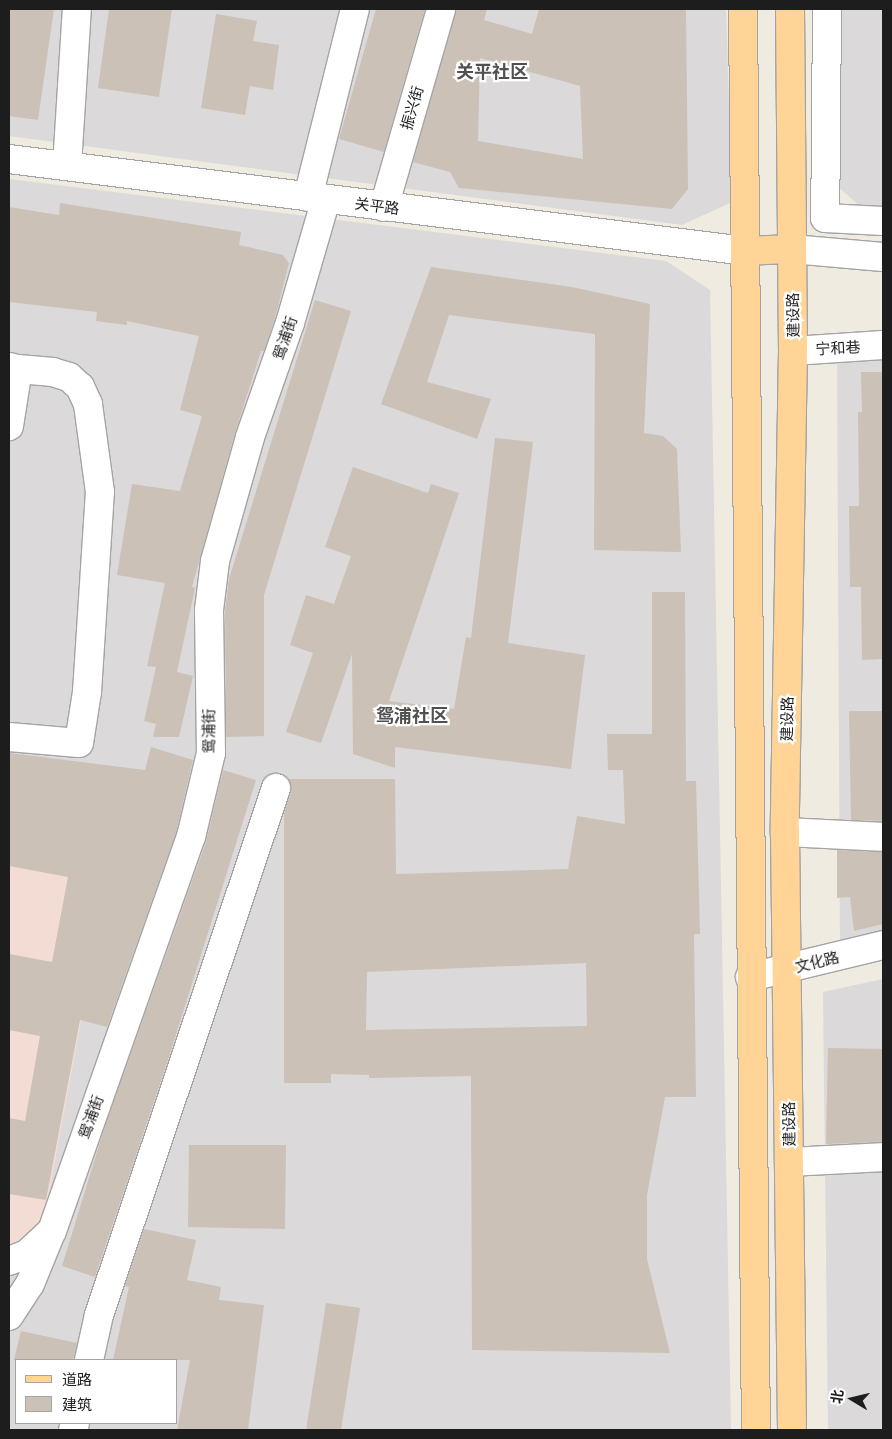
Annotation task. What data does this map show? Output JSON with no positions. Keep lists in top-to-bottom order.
{
  "streets": {
    "main road": ["建设路"],
    "street": [
      "振兴街",
      "关平路",
      "鸳浦街",
      "宁和巷",
      "文化路"
    ]
  },
  "crossings": [
    ["振兴街", "关平路"],
    ["关平路", "鸳浦街"],
    ["建设路", "宁和巷"],
    ["建设路", "文化路"]
  ],
  "districts": ["关平社区", "鸳浦社区"],
  "legend": ["道路", "建筑"],
  "north": "left"
}
